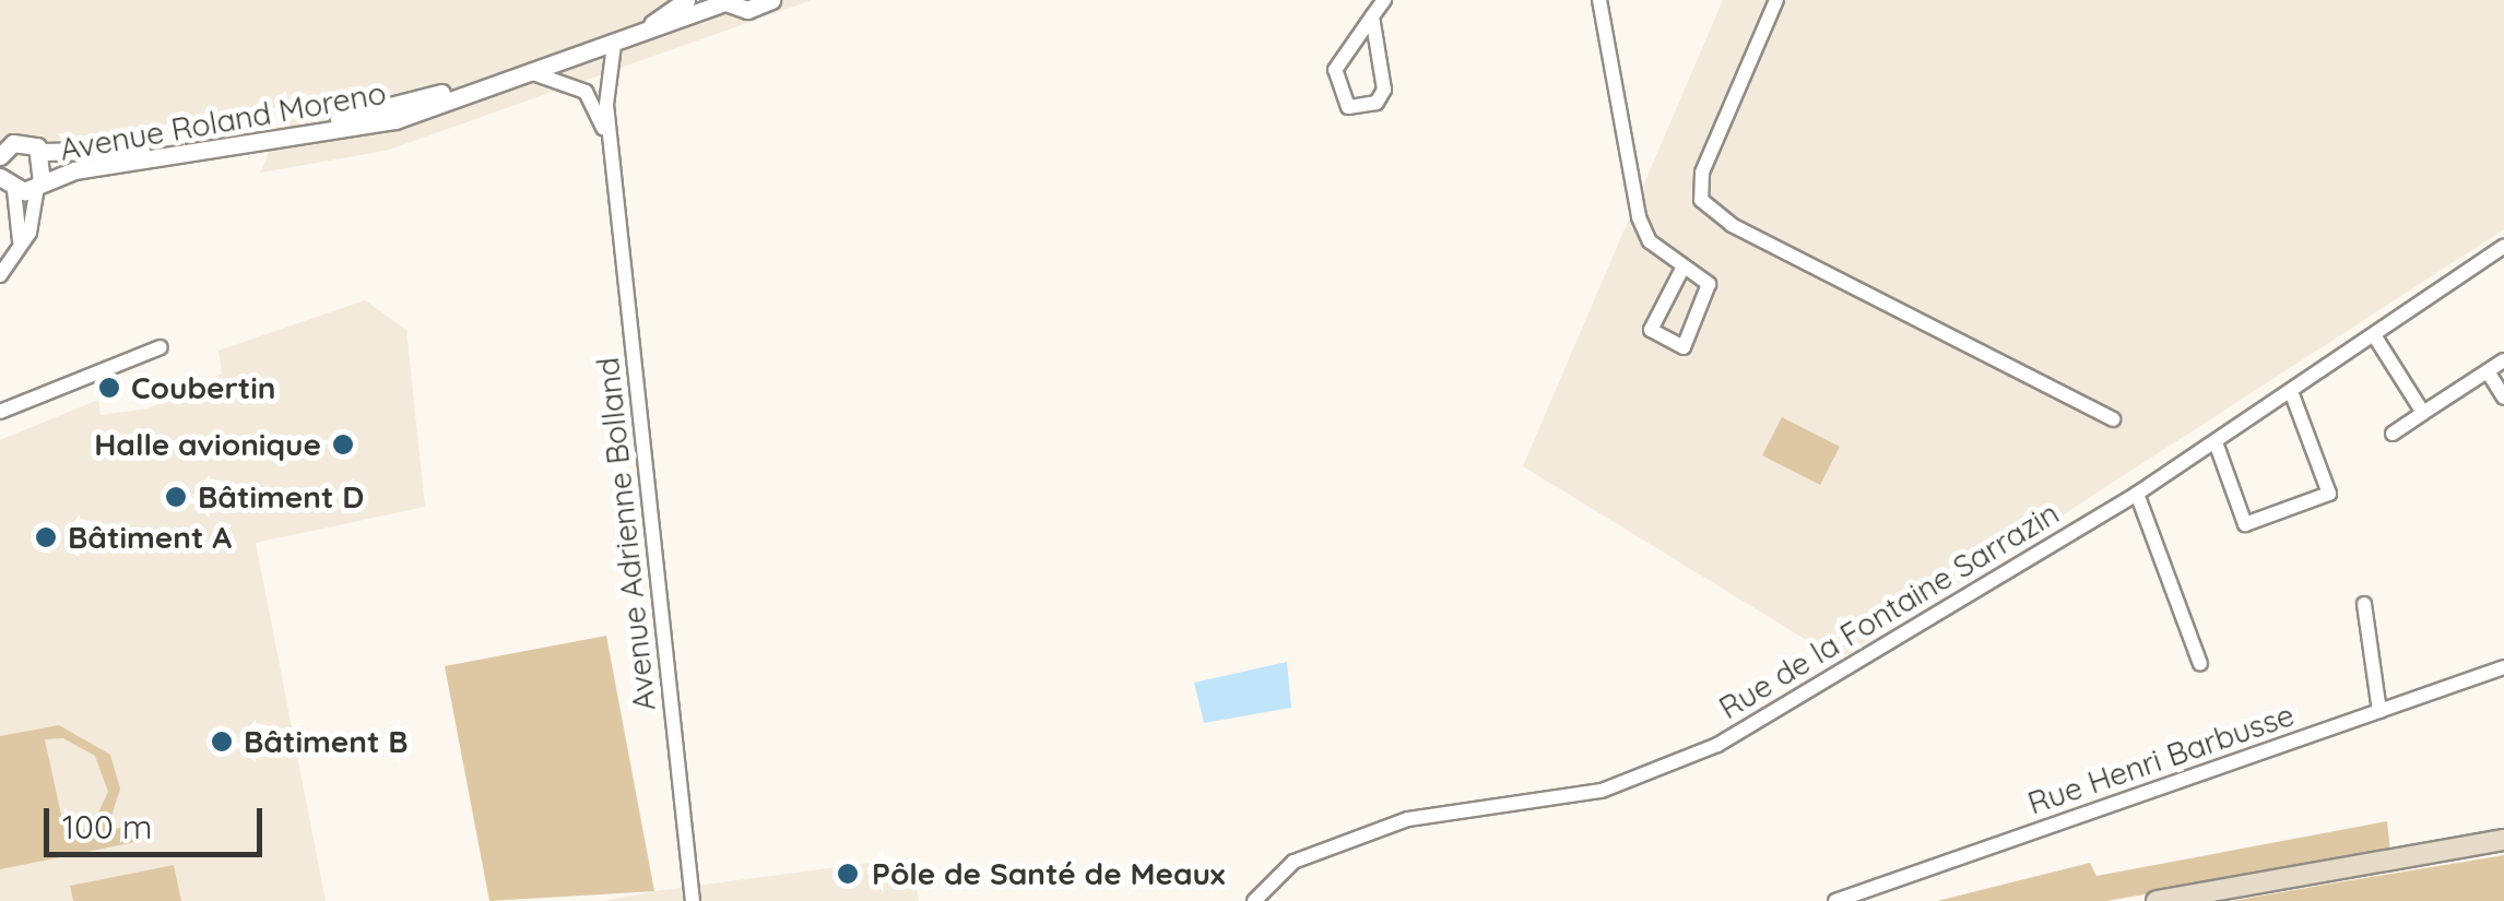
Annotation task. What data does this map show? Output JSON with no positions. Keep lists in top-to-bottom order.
{
  "streets": {
    "street": [
      "Avenue Roland Moreno",
      "Avenue Adrienne Bolland",
      "Rue de la Fontaine Sarrazin",
      "Rue Henri Barbusse"
    ]
  },
  "crossings": [
    ["Avenue Roland Moreno", "Avenue Adrienne Bolland"]
  ],
  "places": [
    "Coubertin",
    "Halle avionique",
    "Bâtiment D",
    "Bâtiment A",
    "Bâtiment B",
    "Pôle de Santé de Meaux"
  ],
  "scale_bar": "100 m"
}
